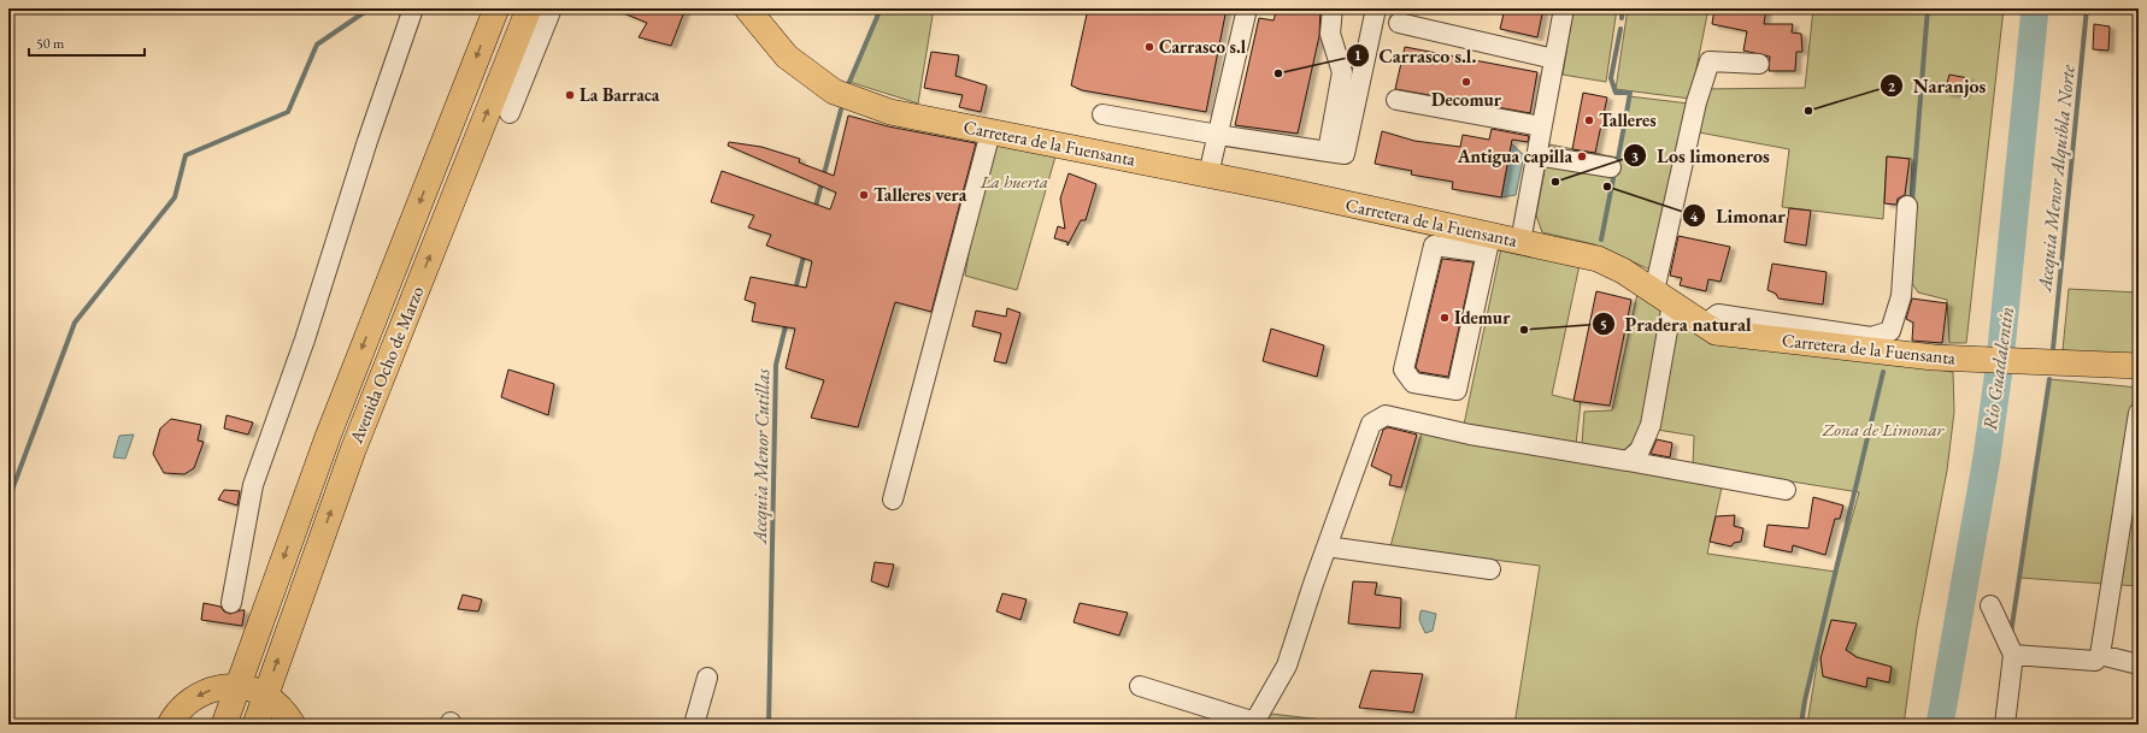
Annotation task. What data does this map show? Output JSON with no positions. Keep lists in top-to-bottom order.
{
  "streets": {
    "main road": ["Carretera de la Fuensanta", "Avenida Ocho de Marzo"]
  },
  "water": ["Acequia Menor Alquibla Norte", "Río Guadalentín", "Acequia Menor Cutillas"],
  "parks": ["La huerta", "Zona de Limonar"],
  "places": [
    "Carrasco s.l",
    "Carrasco s.l.",
    "Decomur",
    "La Barraca",
    "Naranjos",
    "Talleres",
    "Antigua capilla",
    "Los limoneros",
    "Limonar",
    "Talleres vera",
    "Idemur",
    "Pradera natural"
  ],
  "scale_bar": "50 m"
}
